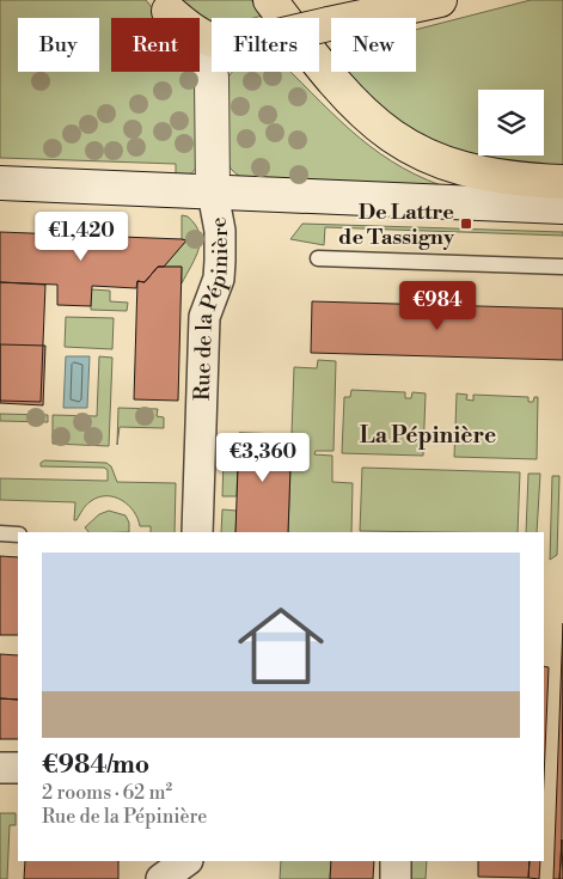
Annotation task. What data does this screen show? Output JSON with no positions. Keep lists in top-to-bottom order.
{
  "streets": {
    "main road": ["Rue de la Pépinière"]
  },
  "districts": ["La Pépinière"],
  "places": {
    "transit": ["De Lattre de Tassigny"]
  },
  "page": {
    "chip": [
      "Buy",
      "Rent",
      "Filters",
      "New"
    ],
    "price": ["€1,420", "€984", "€3,360"],
    "list": [
      {
        "name": "€984/mo",
        "note": "2 rooms · 62 m² · Rue de la Pépinière"
      }
    ]
  }
}
